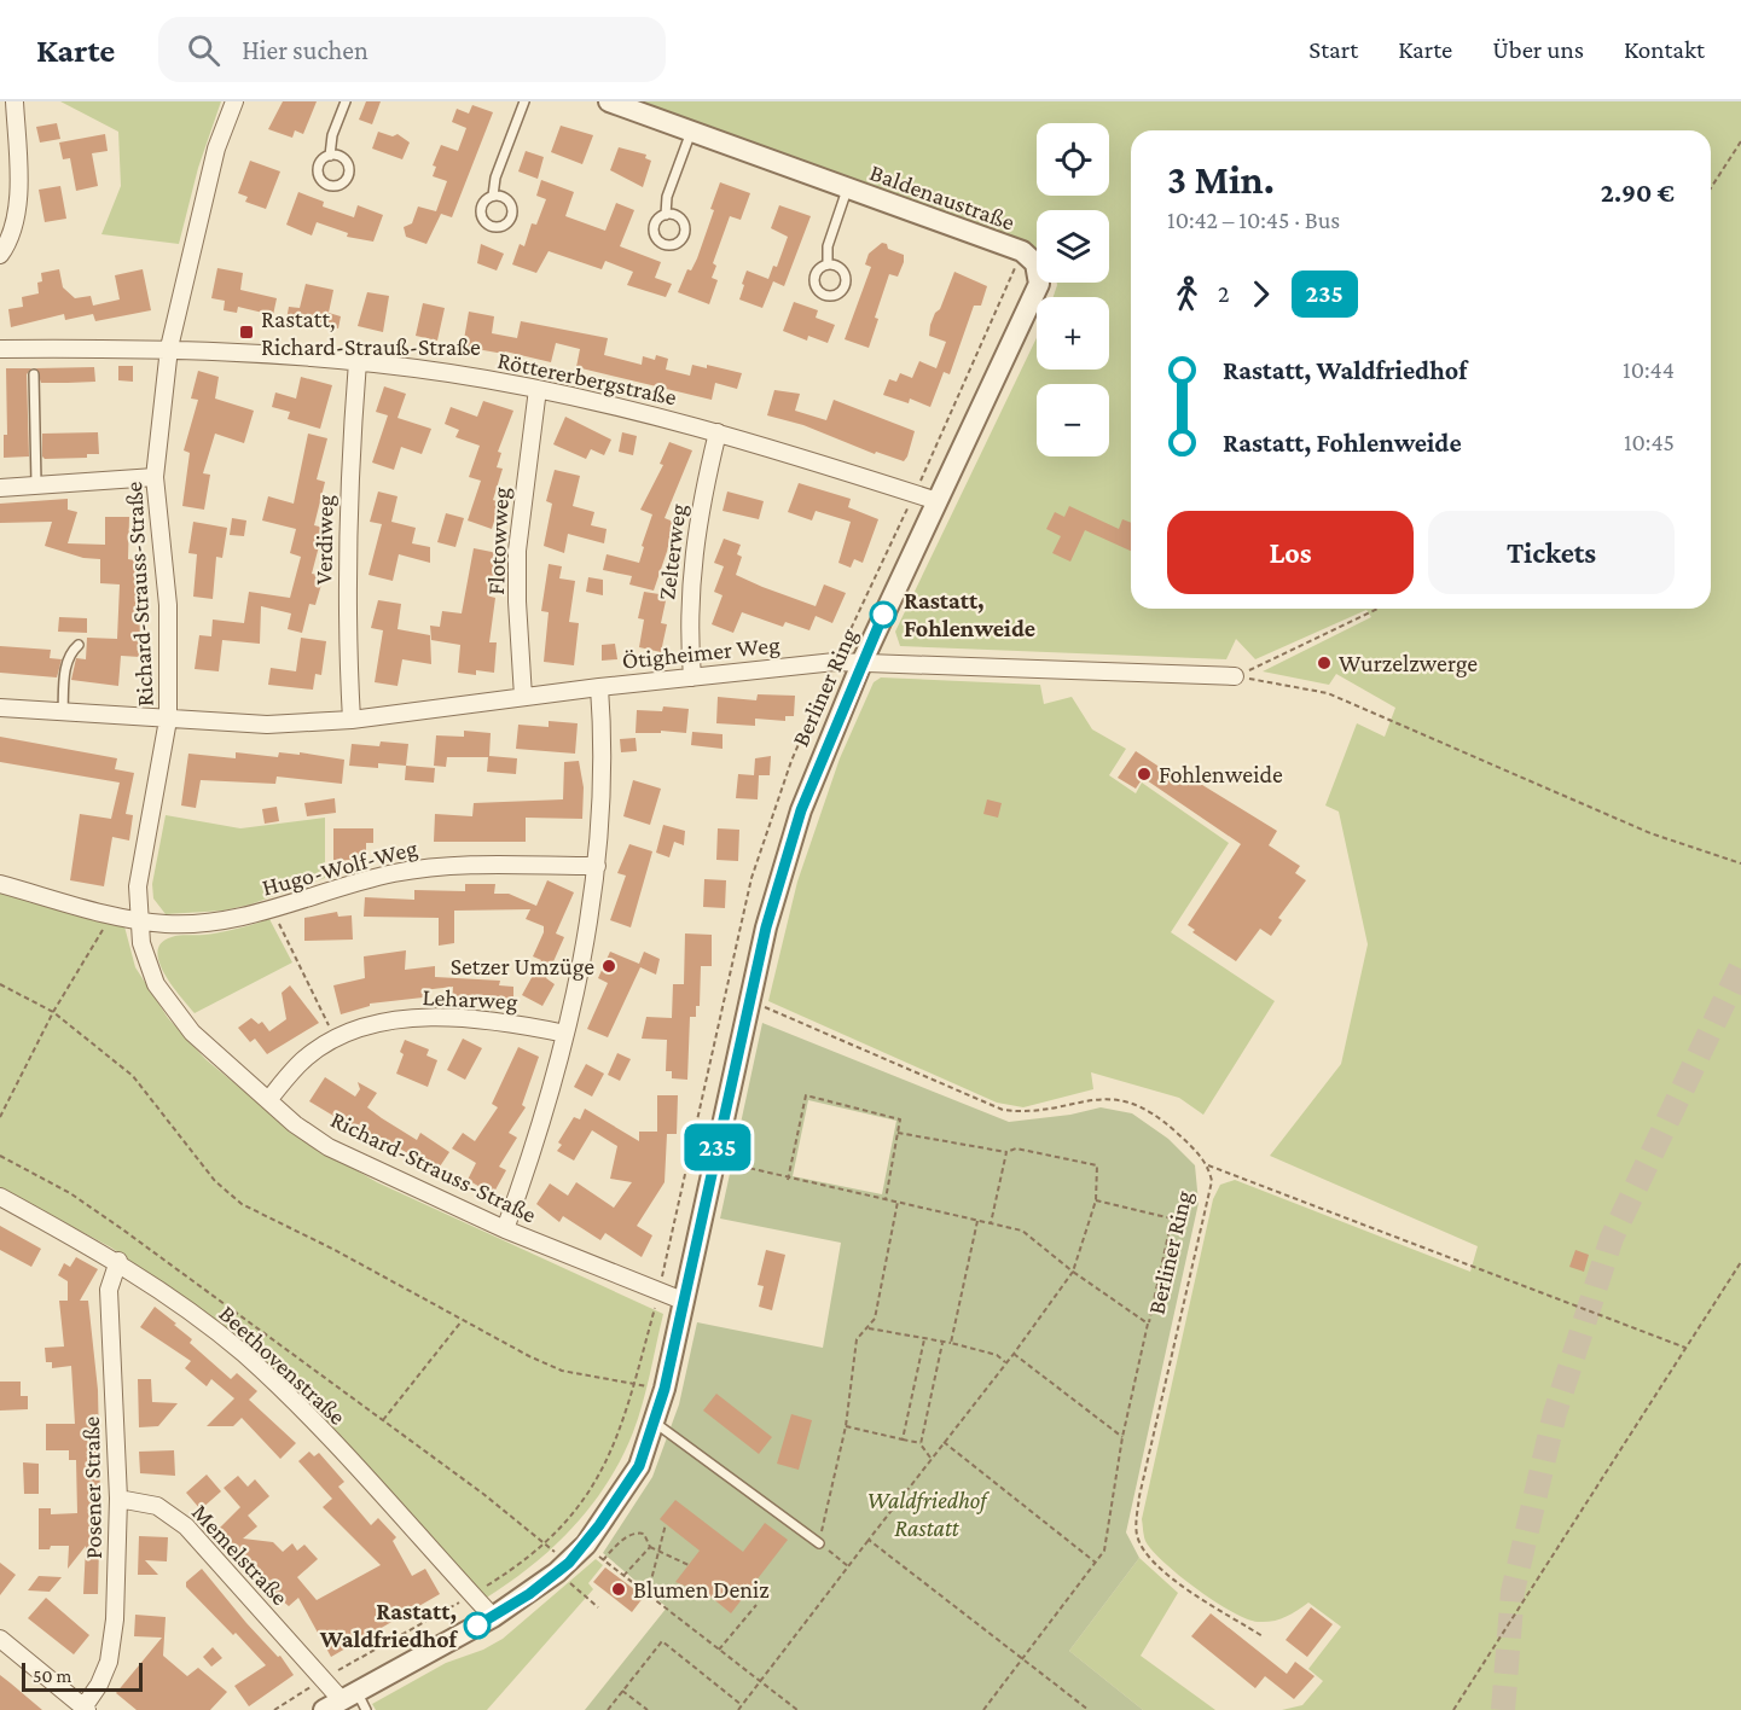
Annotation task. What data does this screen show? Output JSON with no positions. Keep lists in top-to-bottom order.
{
  "streets": {
    "street": [
      "Baldenaustraße",
      "Röttererbergstraße",
      "Verdiweg",
      "Flotowweg",
      "Zelterweg",
      "Richard-Strauss-Straße",
      "Ötigheimer Weg",
      "Berliner Ring",
      "Hugo-Wolf-Weg",
      "Leharweg",
      "Beethovenstraße",
      "Posener Straße",
      "Memelstraße"
    ]
  },
  "crossings": [
    ["Baldenaustraße", "Berliner Ring"],
    ["Röttererbergstraße", "Verdiweg"],
    ["Röttererbergstraße", "Flotowweg"],
    ["Röttererbergstraße", "Zelterweg"],
    ["Röttererbergstraße", "Richard-Strauss-Straße"],
    ["Röttererbergstraße", "Berliner Ring"],
    ["Verdiweg", "Ötigheimer Weg"],
    ["Flotowweg", "Ötigheimer Weg"],
    ["Zelterweg", "Ötigheimer Weg"],
    ["Richard-Strauss-Straße", "Ötigheimer Weg"],
    ["Richard-Strauss-Straße", "Berliner Ring"],
    ["Richard-Strauss-Straße", "Hugo-Wolf-Weg"],
    ["Richard-Strauss-Straße", "Leharweg"],
    ["Ötigheimer Weg", "Berliner Ring"],
    ["Berliner Ring", "Beethovenstraße"],
    ["Berliner Ring", "Memelstraße"],
    ["Beethovenstraße", "Posener Straße"],
    ["Posener Straße", "Memelstraße"]
  ],
  "parks": ["Waldfriedhof Rastatt"],
  "places": {
    "transit": ["Rastatt, Richard-Strauß-Straße"],
    "other": [
      "Rastatt, Fohlenweide",
      "Wurzelzwerge",
      "Fohlenweide",
      "Setzer Umzüge",
      "Blumen Deniz",
      "Rastatt, Waldfriedhof"
    ]
  },
  "lines": ["bus line 235"],
  "scale_bar": "50 m",
  "page": {
    "header": "Karte",
    "search": "Hier suchen",
    "nav": [
      "Start",
      "Karte",
      "Über uns",
      "Kontakt"
    ],
    "on_map": "235",
    "map_buttons": ["+", "−"],
    "heading": ["3 Min.", "10:42 – 10:45 · Bus", "2.90 €"],
    "legs": ["2", "235"],
    "list": [
      {
        "name": "Rastatt, Waldfriedhof",
        "value": "10:44"
      },
      {
        "name": "Rastatt, Fohlenweide",
        "value": "10:45"
      }
    ],
    "buttons": ["Los", "Tickets"],
    "scale": "50 m"
  }
}
